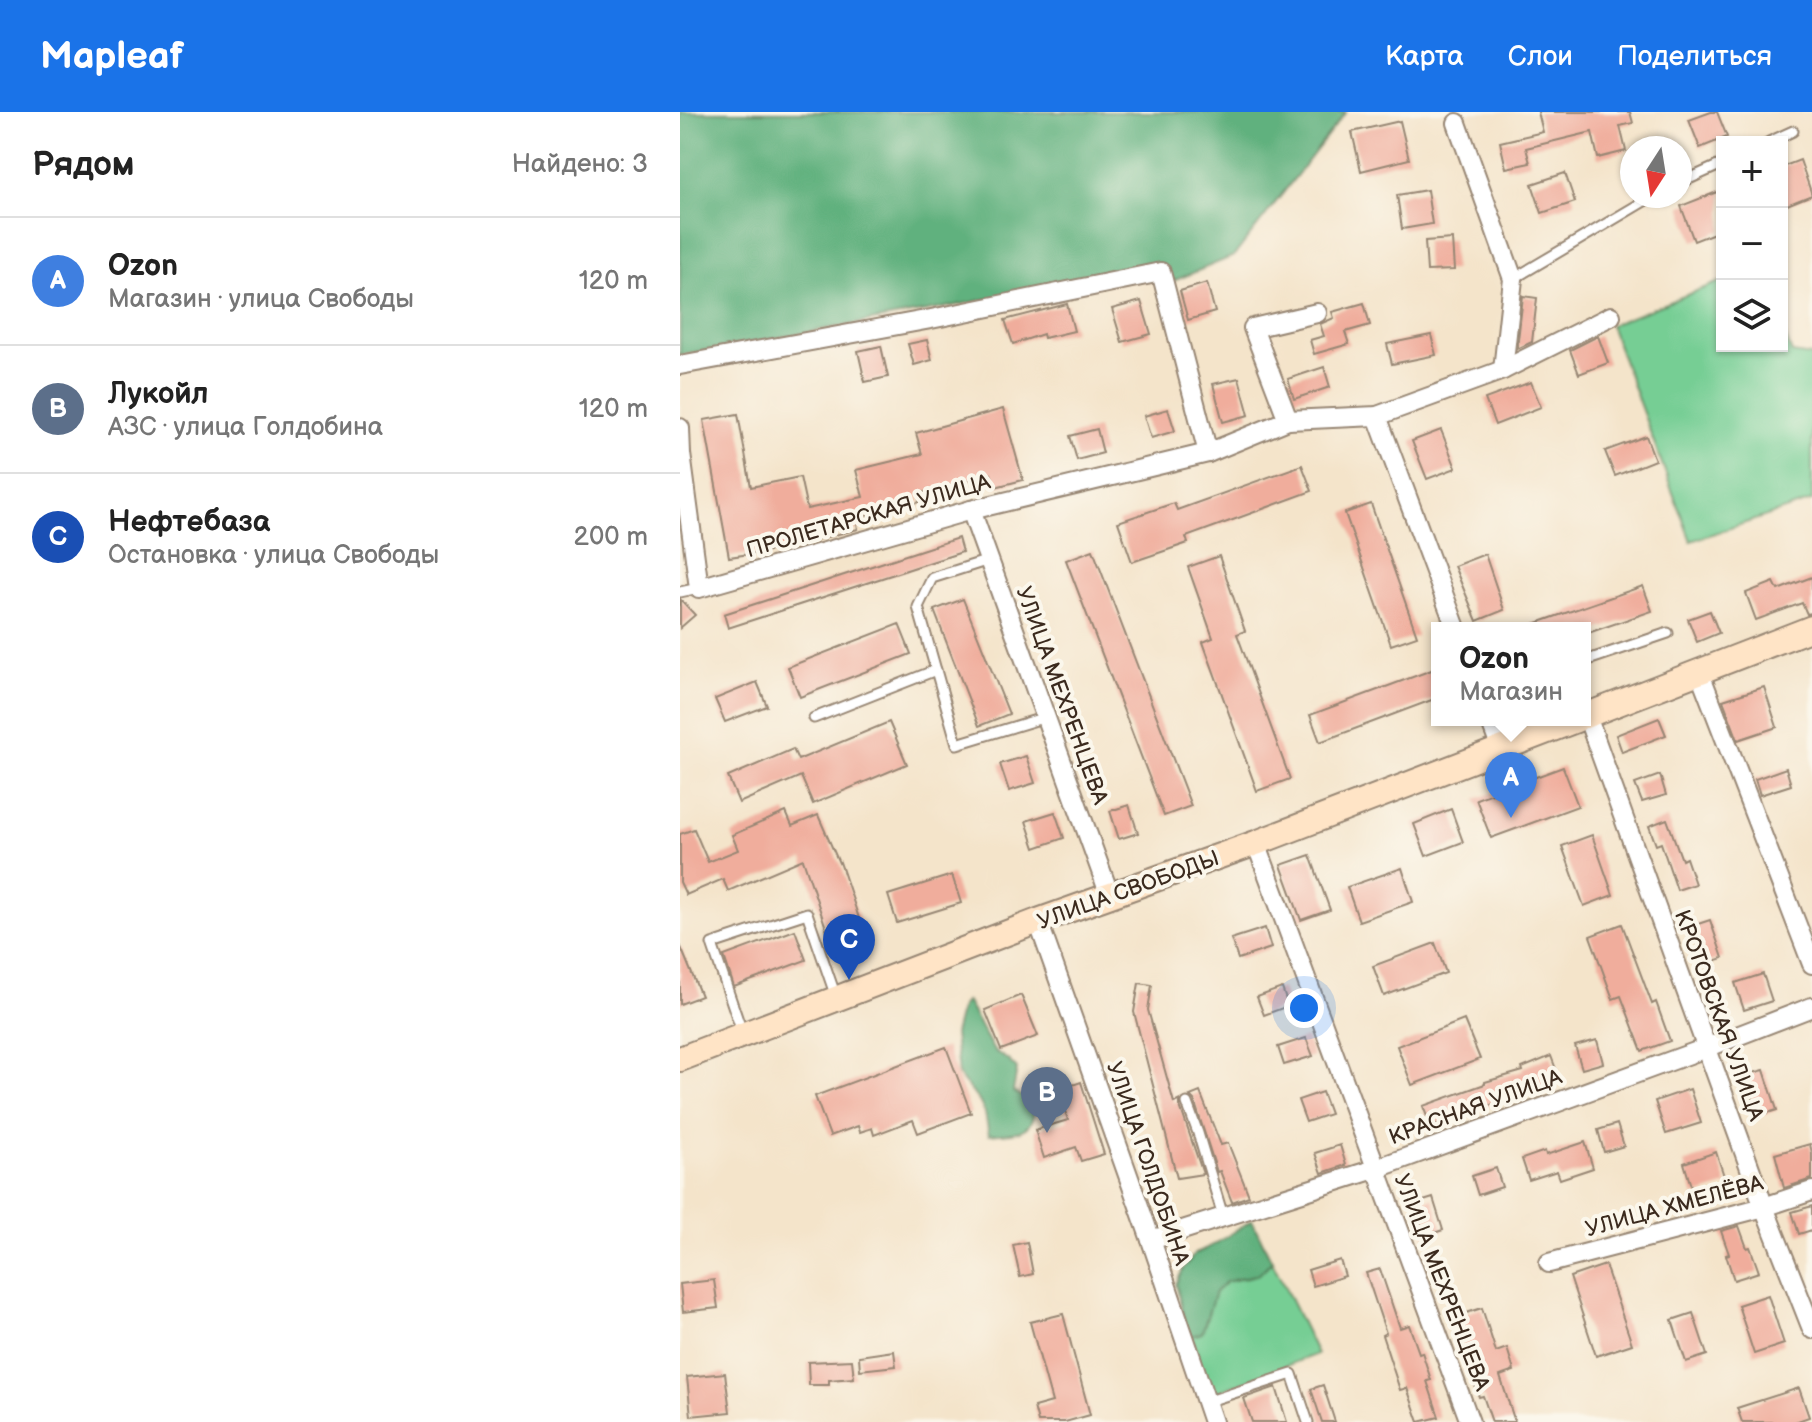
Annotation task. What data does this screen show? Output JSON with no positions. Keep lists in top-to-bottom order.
{
  "streets": {
    "main road": ["УЛИЦА СВОБОДЫ"],
    "street": [
      "ПРОЛЕТАРСКАЯ УЛИЦА",
      "УЛИЦА МЕХРЕНЦЕВА",
      "КРОТОВСКАЯ УЛИЦА",
      "КРАСНАЯ УЛИЦА",
      "УЛИЦА ГОЛДОБИНА",
      "УЛИЦА ХМЕЛЁВА"
    ]
  },
  "crossings": [
    ["ПРОЛЕТАРСКАЯ УЛИЦА", "УЛИЦА МЕХРЕНЦЕВА"],
    ["УЛИЦА МЕХРЕНЦЕВА", "УЛИЦА СВОБОДЫ"],
    ["УЛИЦА МЕХРЕНЦЕВА", "КРАСНАЯ УЛИЦА"],
    ["УЛИЦА СВОБОДЫ", "УЛИЦА ГОЛДОБИНА"],
    ["КРОТОВСКАЯ УЛИЦА", "КРАСНАЯ УЛИЦА"],
    ["КРОТОВСКАЯ УЛИЦА", "УЛИЦА ХМЕЛЁВА"],
    ["КРАСНАЯ УЛИЦА", "УЛИЦА ГОЛДОБИНА"]
  ],
  "north": "bottom",
  "page": {
    "header": "Mapleaf",
    "nav": ["Карта", "Слои", "Поделиться"],
    "heading": ["Рядом", "Найдено: 3"],
    "map_buttons": ["+", "−"],
    "list": [
      {
        "mark": "A",
        "name": "Ozon",
        "note": "Магазин · улица Свободы",
        "value": "120 m"
      },
      {
        "mark": "B",
        "name": "Лукойл",
        "note": "АЗС · улица Голдобина",
        "value": "120 m"
      },
      {
        "mark": "C",
        "name": "Нефтебаза",
        "note": "Остановка · улица Свободы",
        "value": "200 m"
      }
    ],
    "popup": ["Ozon", "Магазин"],
    "pins": ["A", "C", "B"]
  }
}
